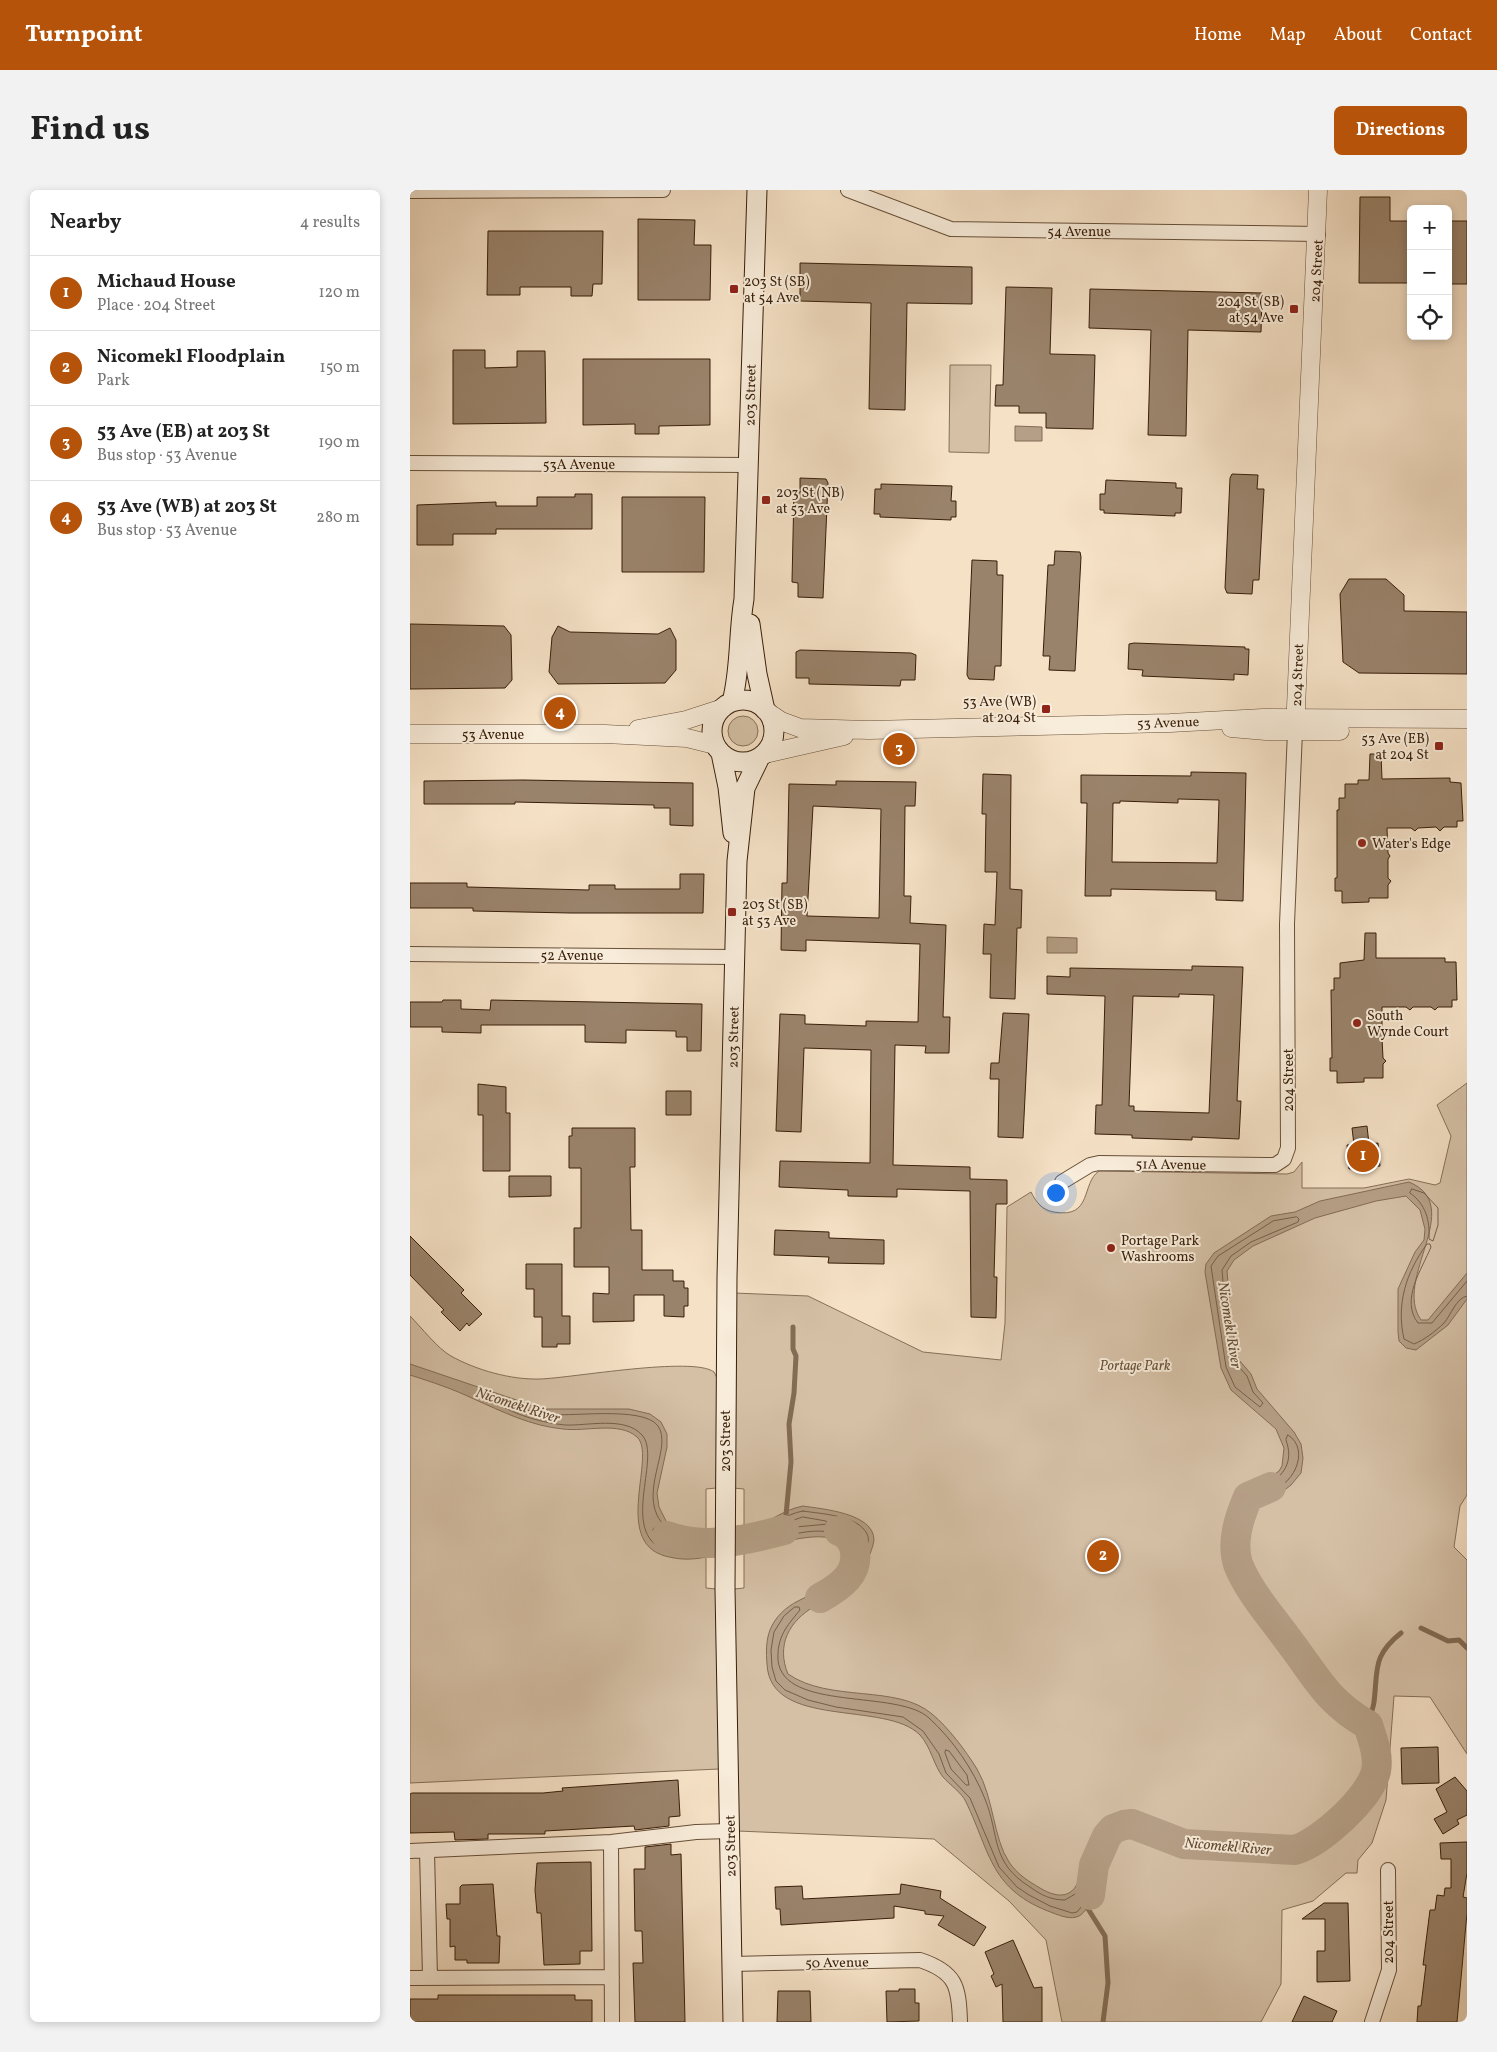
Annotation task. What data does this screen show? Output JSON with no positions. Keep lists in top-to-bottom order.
{
  "streets": {
    "main road": ["203 Street"],
    "street": [
      "54 Avenue",
      "204 Street",
      "53A Avenue",
      "53 Avenue",
      "52 Avenue",
      "51A Avenue",
      "50 Avenue"
    ]
  },
  "crossings": [
    ["54 Avenue", "204 Street"],
    ["204 Street", "53 Avenue"],
    ["204 Street", "51A Avenue"],
    ["203 Street", "53A Avenue"],
    ["203 Street", "53 Avenue"],
    ["203 Street", "52 Avenue"],
    ["203 Street", "50 Avenue"]
  ],
  "water": ["Nicomekl River"],
  "parks": ["Portage Park"],
  "places": {
    "transit": [
      "203 St (SB) at 54 Ave",
      "204 St (SB) at 54 Ave",
      "203 St (NB) at 53 Ave",
      "53 Ave (WB) at 204 St",
      "53 Ave (EB) at 204 St",
      "203 St (SB) at 53 Ave"
    ],
    "other": ["Water's Edge", "South Wynde Court", "Portage Park Washrooms"]
  },
  "page": {
    "header": "Turnpoint",
    "nav": [
      "Home",
      "Map",
      "About",
      "Contact"
    ],
    "title": "Find us",
    "buttons": "Directions",
    "heading": ["Nearby", "4 results"],
    "map_buttons": ["+", "−"],
    "list": [
      {
        "mark": "1",
        "name": "Michaud House",
        "note": "Place · 204 Street",
        "value": "120 m"
      },
      {
        "mark": "2",
        "name": "Nicomekl Floodplain",
        "note": "Park",
        "value": "150 m"
      },
      {
        "mark": "3",
        "name": "53 Ave (EB) at 203 St",
        "note": "Bus stop · 53 Avenue",
        "value": "190 m"
      },
      {
        "mark": "4",
        "name": "53 Ave (WB) at 203 St",
        "note": "Bus stop · 53 Avenue",
        "value": "280 m"
      }
    ],
    "pins": [
      "4",
      "3",
      "1",
      "2"
    ]
  }
}
